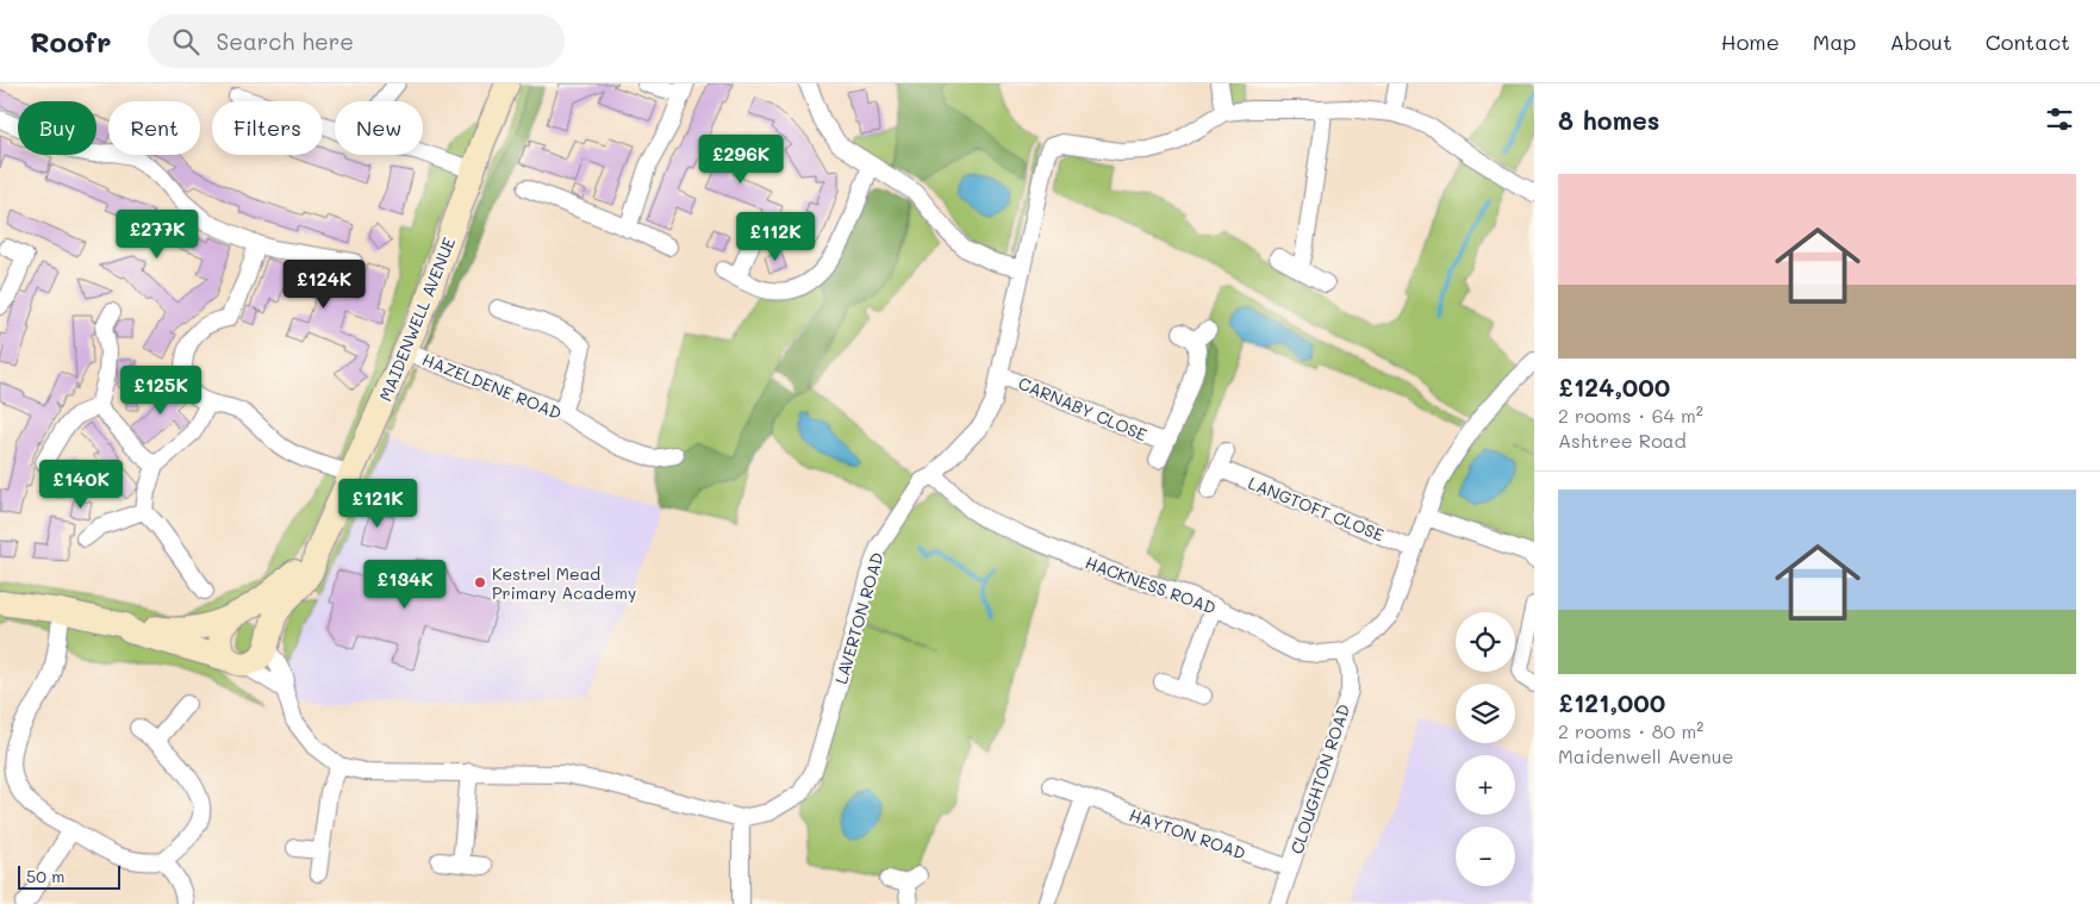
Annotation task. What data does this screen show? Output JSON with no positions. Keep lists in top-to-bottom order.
{
  "streets": {
    "street": [
      "MAIDENWELL AVENUE",
      "HAZELDENE ROAD",
      "CARNABY CLOSE",
      "LANGTOFT CLOSE",
      "HACKNESS ROAD",
      "LAVERTON ROAD",
      "CLOUGHTON ROAD",
      "HAYTON ROAD"
    ]
  },
  "crossings": [
    ["MAIDENWELL AVENUE", "HAZELDENE ROAD"],
    ["MAIDENWELL AVENUE", "LAVERTON ROAD"],
    ["CARNABY CLOSE", "LAVERTON ROAD"],
    ["LANGTOFT CLOSE", "HACKNESS ROAD"],
    ["HACKNESS ROAD", "LAVERTON ROAD"],
    ["HACKNESS ROAD", "CLOUGHTON ROAD"],
    ["CLOUGHTON ROAD", "HAYTON ROAD"]
  ],
  "places": ["Kestrel Mead Primary Academy"],
  "scale_bar": "50 m",
  "page": {
    "header": "Roofr",
    "search": "Search here",
    "nav": [
      "Home",
      "Map",
      "About",
      "Contact"
    ],
    "heading": "8 homes",
    "chip": [
      "Buy",
      "Rent",
      "Filters",
      "New"
    ],
    "price": [
      "£296K",
      "£277K",
      "£112K",
      "£124K",
      "£125K",
      "£140K",
      "£121K",
      "£134K"
    ],
    "list": [
      {
        "name": "£124,000",
        "note": "2 rooms · 64 m² · Ashtree Road"
      },
      {
        "name": "£121,000",
        "note": "2 rooms · 80 m² · Maidenwell Avenue"
      }
    ],
    "map_buttons": ["+", "−"],
    "scale": "50 m"
  }
}
